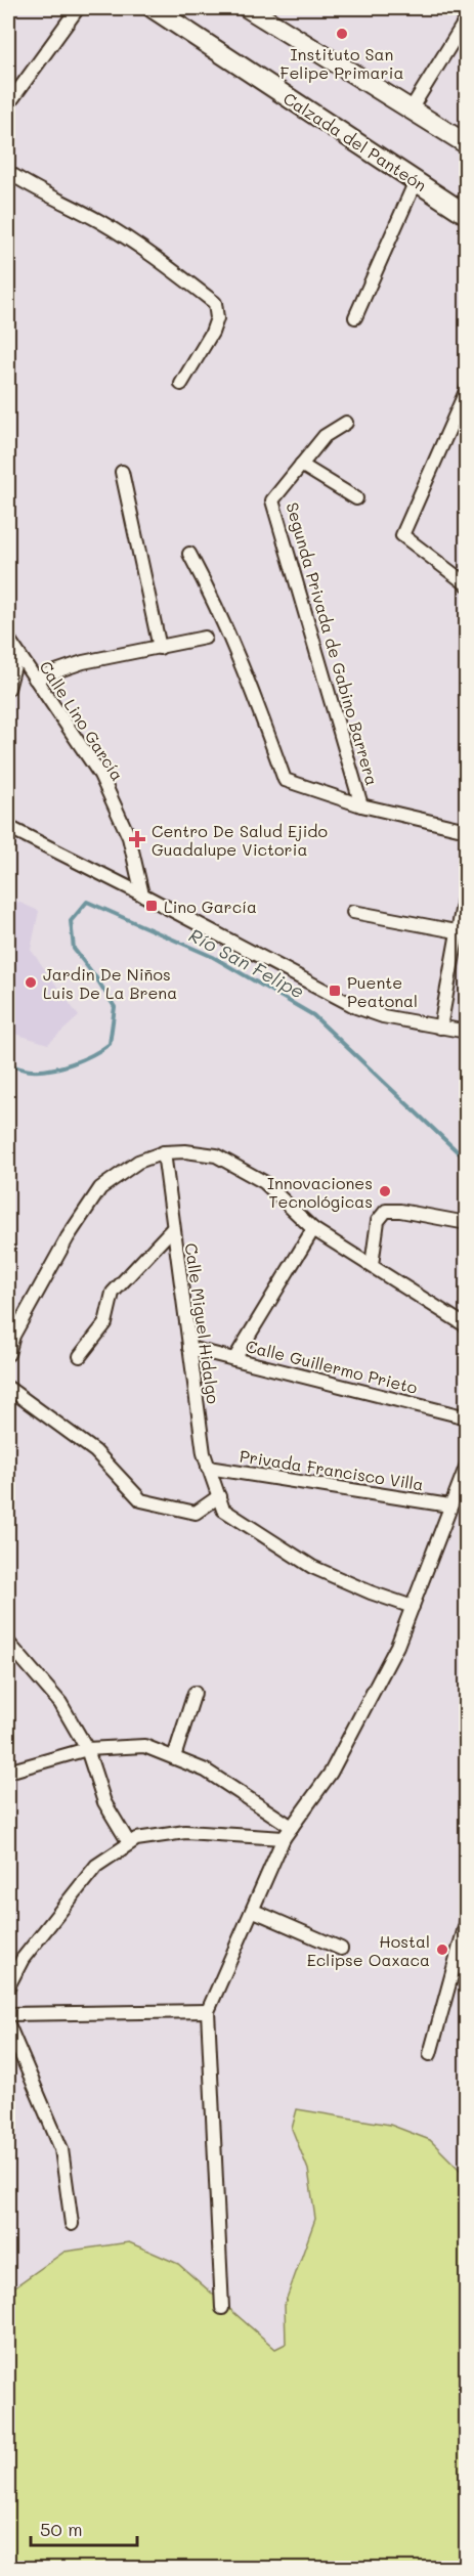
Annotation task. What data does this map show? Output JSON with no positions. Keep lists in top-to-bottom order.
{
  "streets": {
    "street": [
      "Calzada del Panteón",
      "Segunda Privada de Gabino Barrera",
      "Calle Lino García",
      "Calle Miguel Hidalgo",
      "Calle Guillermo Prieto",
      "Privada Francisco Villa"
    ]
  },
  "crossings": [
    ["Calle Miguel Hidalgo", "Calle Guillermo Prieto"],
    ["Calle Miguel Hidalgo", "Privada Francisco Villa"]
  ],
  "water": ["Río San Felipe"],
  "places": {
    "other": [
      "Instituto San Felipe Primaria",
      "Jardin De Niños Luis De La Brena",
      "Innovaciones Tecnológicas",
      "Hostal Eclipse Oaxaca"
    ],
    "health": ["Centro De Salud Ejido Guadalupe Victoria"],
    "transit": ["Lino García", "Puente Peatonal"]
  },
  "scale_bar": "50 m"
}
